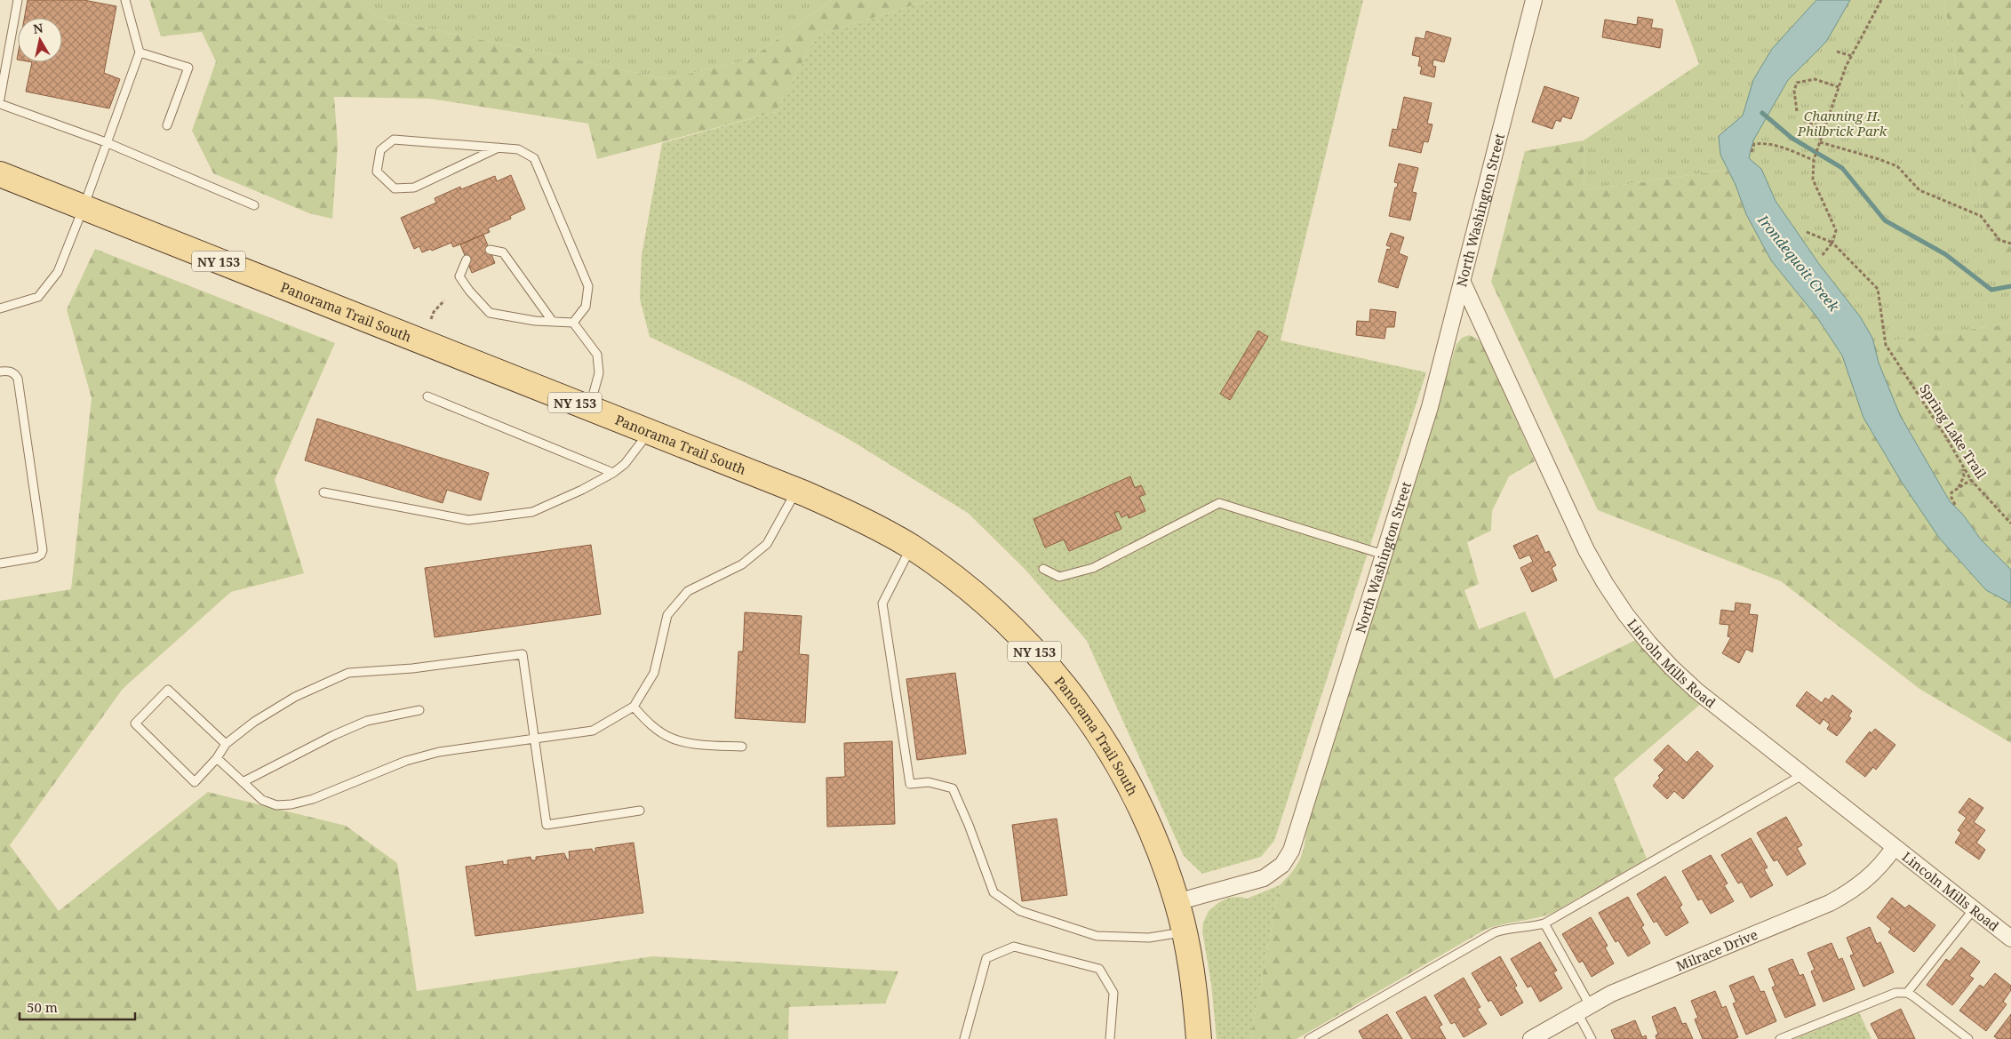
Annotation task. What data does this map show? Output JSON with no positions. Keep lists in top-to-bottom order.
{
  "streets": {
    "main road": ["NY 153", "Panorama Trail South"],
    "street": ["North Washington Street", "Lincoln Mills Road", "Milrace Drive"],
    "path": ["Spring Lake Trail"]
  },
  "crossings": [
    ["North Washington Street", "NY 153"],
    ["North Washington Street", "Panorama Trail South"],
    ["North Washington Street", "Lincoln Mills Road"],
    ["NY 153", "Panorama Trail South"],
    ["Lincoln Mills Road", "Milrace Drive"]
  ],
  "water": ["Irondequoit Creek"],
  "parks": ["Channing H. Philbrick Park"],
  "scale_bar": "50 m",
  "north": "top"
}
